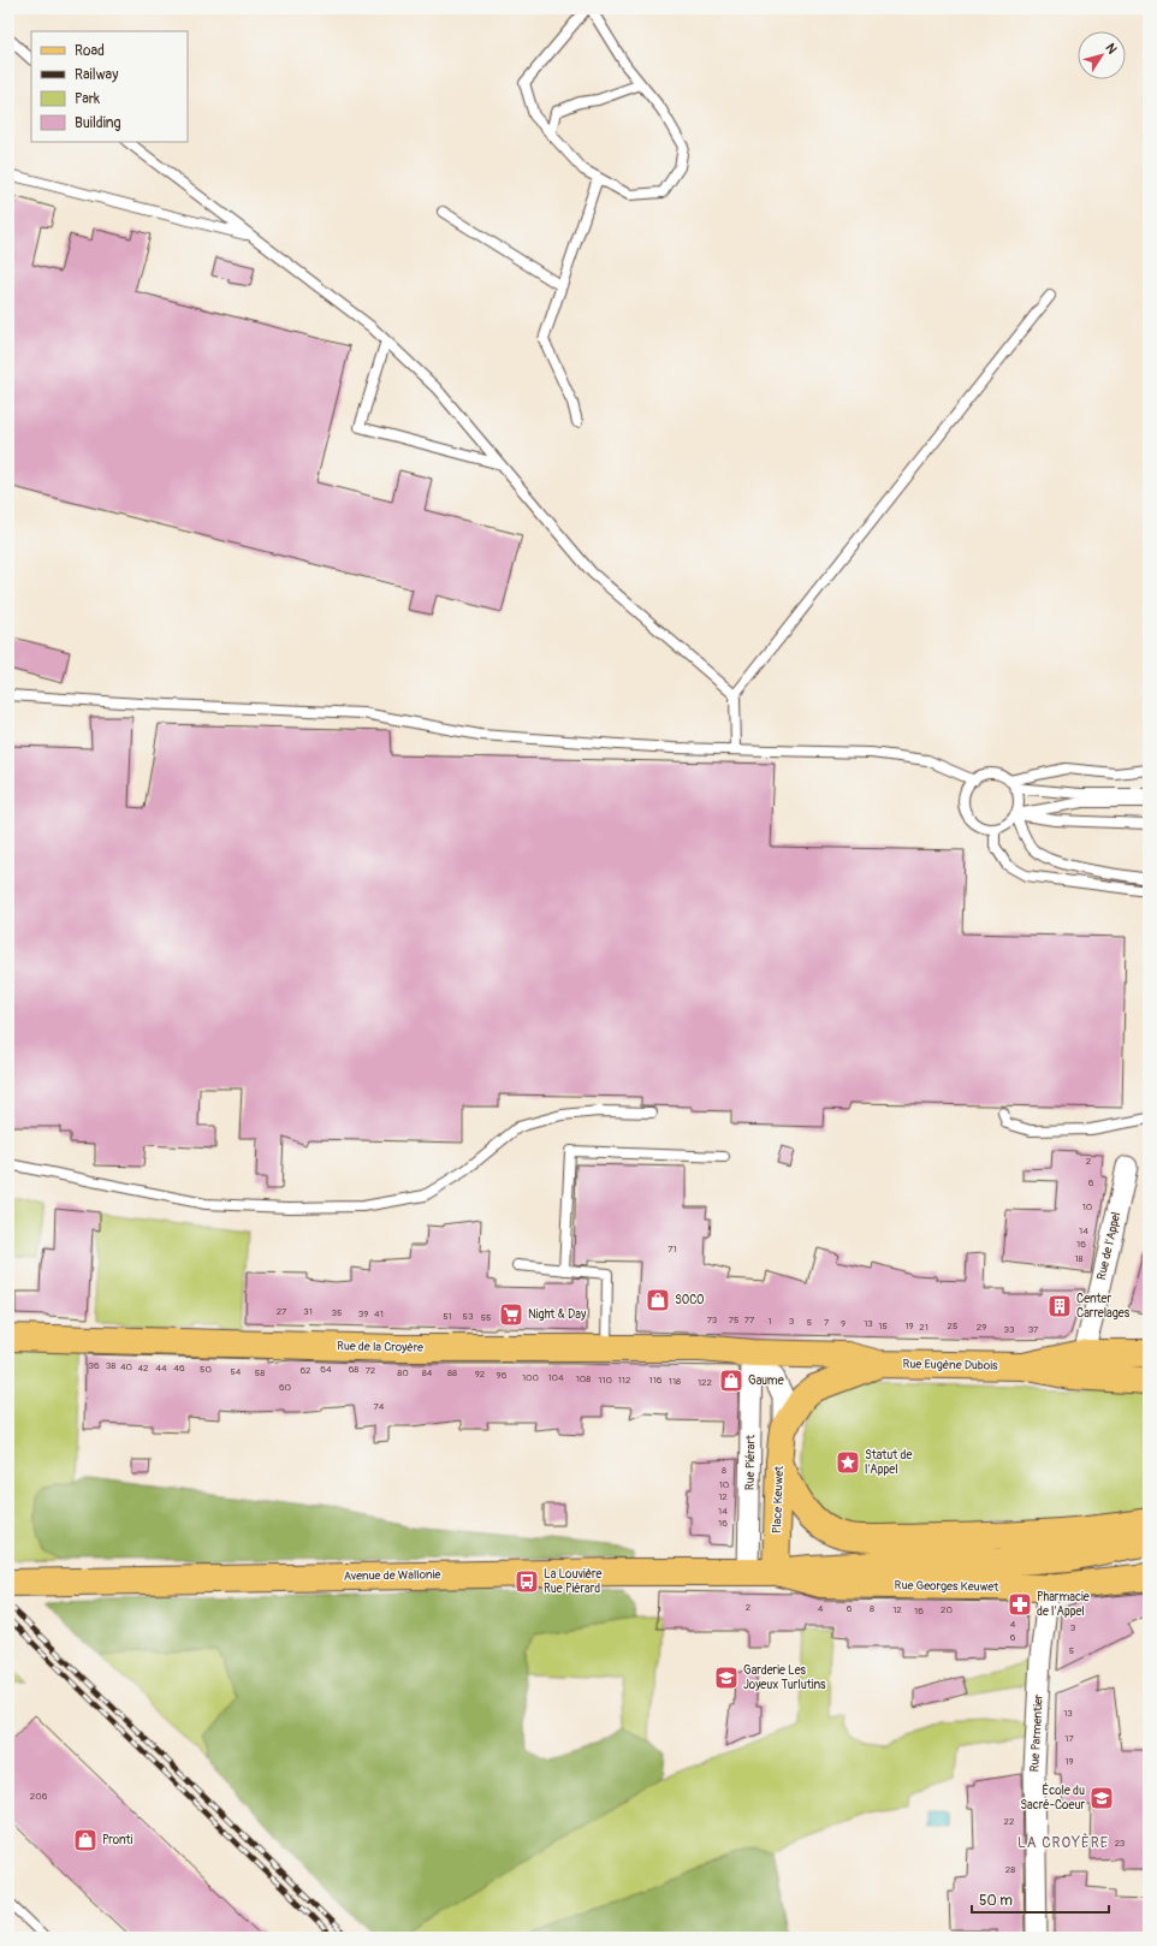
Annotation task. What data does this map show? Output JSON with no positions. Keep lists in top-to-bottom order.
{
  "streets": {
    "main road": [
      "Rue de la Croyère",
      "Rue Eugène Dubois",
      "Place Keuwet",
      "Avenue de Wallonie",
      "Rue Georges Keuwet"
    ],
    "street": ["Rue de l'Appel", "Rue Piérart", "Rue Parmentier"]
  },
  "crossings": [
    ["Rue de l'Appel", "Rue Eugène Dubois"],
    ["Rue de la Croyère", "Rue Eugène Dubois"],
    ["Rue de la Croyère", "Rue Piérart"],
    ["Rue de la Croyère", "Place Keuwet"],
    ["Rue Eugène Dubois", "Rue Piérart"],
    ["Rue Eugène Dubois", "Place Keuwet"],
    ["Rue Piérart", "Place Keuwet"],
    ["Rue Piérart", "Avenue de Wallonie"],
    ["Place Keuwet", "Avenue de Wallonie"],
    ["Place Keuwet", "Rue Georges Keuwet"],
    ["Avenue de Wallonie", "Rue Georges Keuwet"],
    ["Rue Georges Keuwet", "Rue Parmentier"]
  ],
  "districts": ["LA CROYÈRE"],
  "places": {
    "shop": ["SOCO", "Gaume", "Pronti"],
    "building": ["Center Carrelages"],
    "supermarket": ["Night & Day"],
    "place": ["Statut de l'Appel"],
    "bus stop": ["La Louvière Rue Piérard"],
    "pharmacy": ["Pharmacie de l'Appel"],
    "school or university": ["Garderie Les Joyeux Turlutins", "École du Sacré-Coeur"]
  },
  "house_numbers": [
    "2",
    "6",
    "10",
    "14",
    "16",
    "71",
    "18",
    "27",
    "31",
    "35",
    "39",
    "41",
    "51",
    "53",
    "55",
    "73",
    "75",
    "77",
    "1",
    "3",
    "5",
    "7",
    "9",
    "13",
    "15",
    "19",
    "25",
    "21",
    "29",
    "33",
    "37",
    "36",
    "38",
    "40",
    "42",
    "44",
    "46",
    "50",
    "64",
    "68",
    "62",
    "72",
    "54",
    "58",
    "80",
    "84",
    "88",
    "92",
    "96",
    "100",
    "104",
    "108",
    "110",
    "112",
    "116",
    "118",
    "122",
    "60",
    "74",
    "8",
    "10",
    "12",
    "14",
    "16",
    "2",
    "4",
    "6",
    "8",
    "12",
    "20",
    "16",
    "4",
    "3",
    "6",
    "5",
    "13",
    "17",
    "19",
    "206",
    "22",
    "23",
    "28"
  ],
  "legend": [
    "Road",
    "Railway",
    "Park",
    "Building"
  ],
  "scale_bar": "50 m",
  "north": "top right"
}
